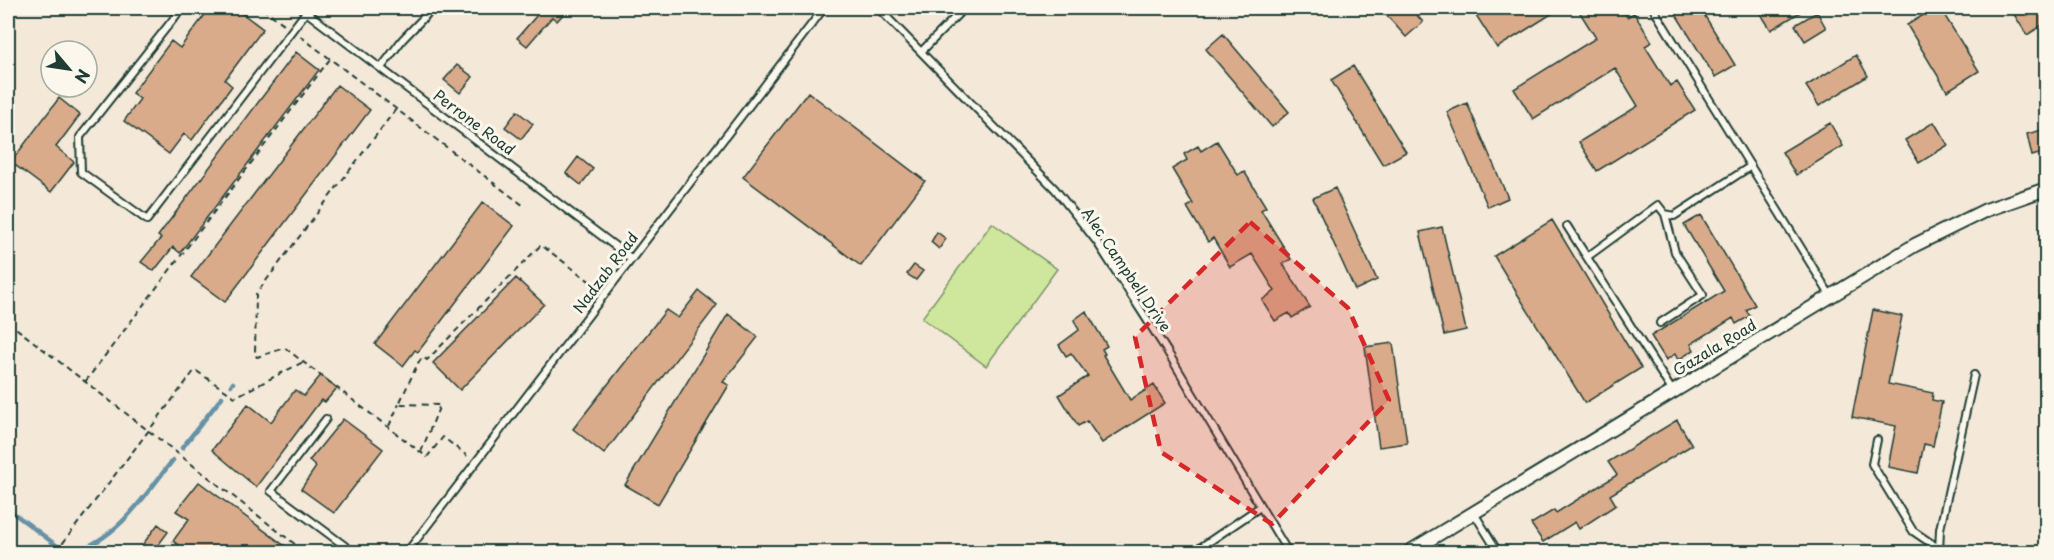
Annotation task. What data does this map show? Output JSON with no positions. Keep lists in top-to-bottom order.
{
  "streets": {
    "street": ["Gazala Road"],
    "lane": ["Perrone Road", "Alec Campbell Drive", "Nadzab Road"]
  },
  "crossings": [
    ["Perrone Road", "Nadzab Road"]
  ],
  "north": "bottom right"
}
